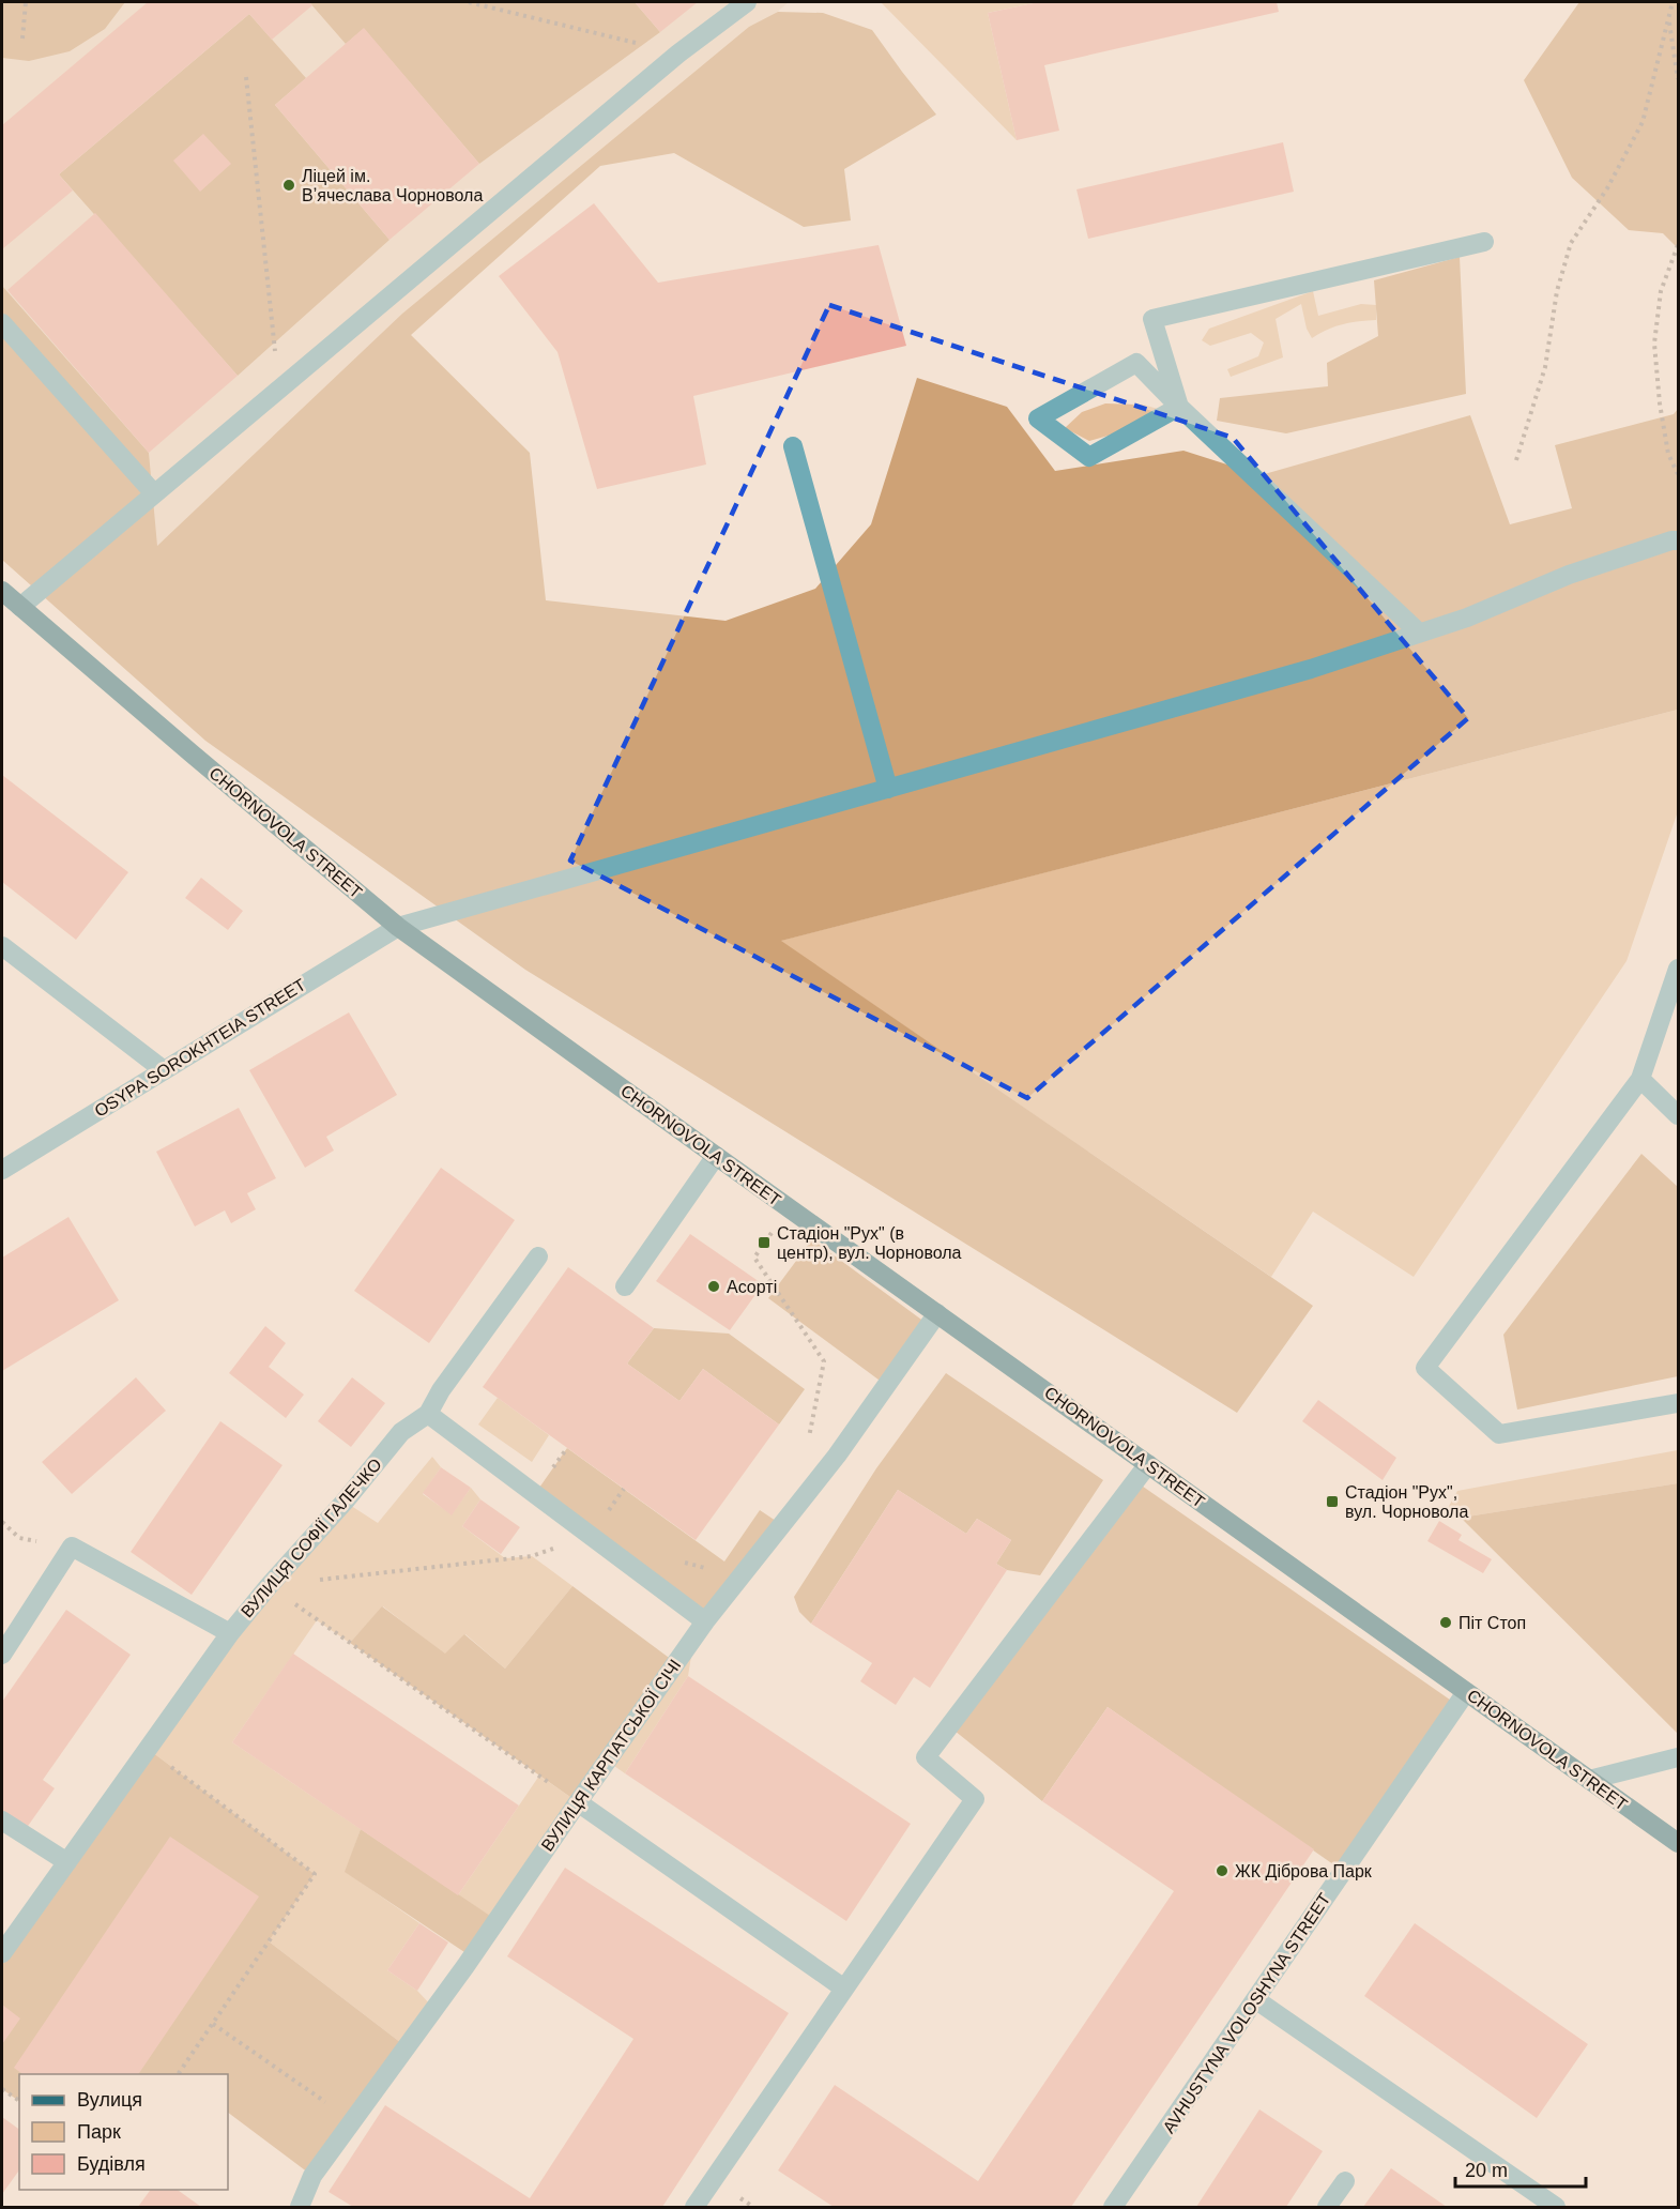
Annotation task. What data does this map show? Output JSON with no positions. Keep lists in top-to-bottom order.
{
  "streets": {
    "main road": ["CHORNOVOLA STREET"],
    "street": [
      "OSYPA SOROKHTEIA STREET",
      "ВУЛИЦЯ СОФІЇ ГАЛЕЧКО",
      "ВУЛИЦЯ КАРПАТСЬКОЇ СІЧІ",
      "AVHUSTYNA VOLOSHYNA STREET"
    ]
  },
  "crossings": [
    ["CHORNOVOLA STREET", "OSYPA SOROKHTEIA STREET"],
    ["CHORNOVOLA STREET", "ВУЛИЦЯ КАРПАТСЬКОЇ СІЧІ"],
    ["CHORNOVOLA STREET", "AVHUSTYNA VOLOSHYNA STREET"]
  ],
  "places": {
    "other": [
      "Ліцей ім. Вʼячеслава Чорновола",
      "Асорті",
      "Піт Стоп",
      "ЖК Діброва Парк"
    ],
    "transit": ["Стадіон \"Рух\" (в центр), вул. Чорновола", "Стадіон \"Рух\", вул. Чорновола"]
  },
  "legend": ["Вулиця", "Парк", "Будівля"],
  "scale_bar": "20 m"
}
